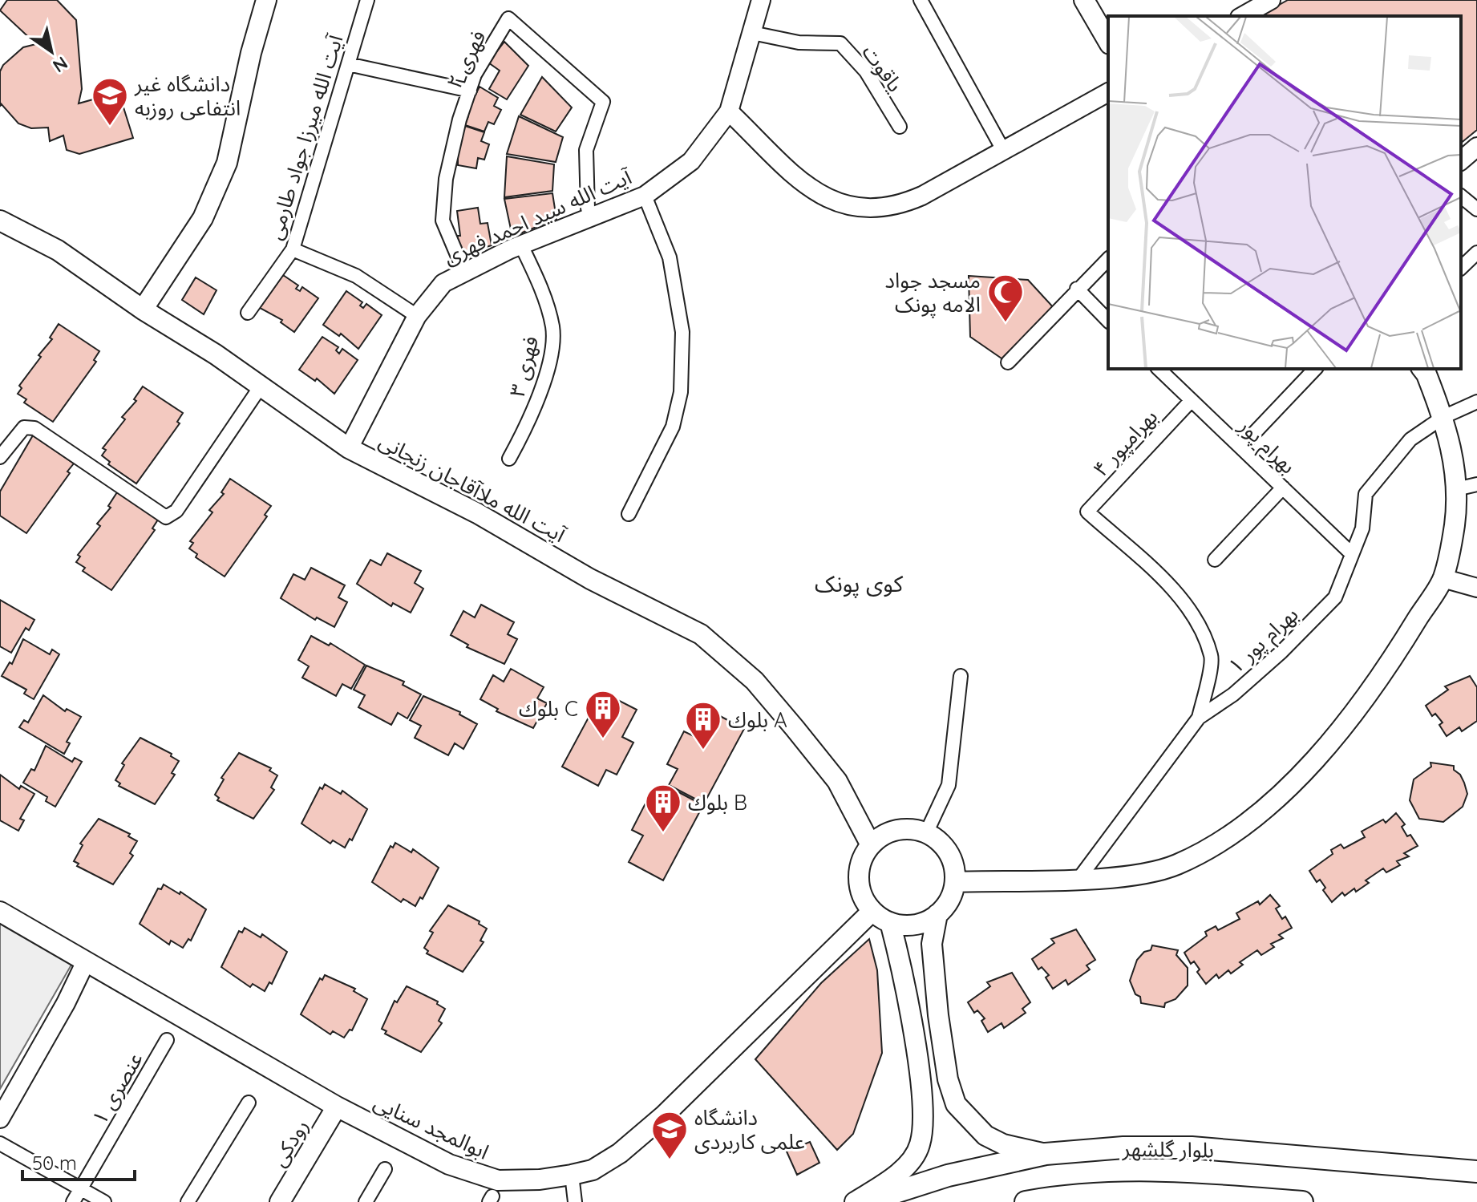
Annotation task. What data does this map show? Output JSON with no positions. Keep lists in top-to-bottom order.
{
  "streets": {
    "main road": [
      "آیت الله ملاآقاجان زنجانی",
      "ابوالمجد سنایی",
      "رودکی",
      "بلوار گلشهر"
    ],
    "street": [
      "فهری ۲",
      "یاقوت",
      "آیت الله میرزا جواد طارمی",
      "آیت الله سید احمد فهری",
      "فهری ۳",
      "بهرامپور ۴",
      "بهرام پور",
      "بهرام پور ۱",
      "عنصری ۱"
    ]
  },
  "crossings": [
    ["فهری ۲", "آیت الله سید احمد فهری"],
    ["یاقوت", "آیت الله سید احمد فهری"],
    ["آیت الله سید احمد فهری", "فهری ۳"],
    ["آیت الله سید احمد فهری", "آیت الله ملاآقاجان زنجانی"],
    ["بهرامپور ۴", "بهرام پور"],
    ["بهرامپور ۴", "بهرام پور ۱"],
    ["بهرام پور", "بهرام پور ۱"],
    ["آیت الله ملاآقاجان زنجانی", "ابوالمجد سنایی"],
    ["ابوالمجد سنایی", "رودکی"]
  ],
  "districts": ["کوی پونک"],
  "places": {
    "school or university": ["دانشگاه غیر انتفاعی روزبه", "دانشگاه علمی کاربردی"],
    "mosque": ["مسجد جواد الامه پونک"],
    "building": ["بلوك C", "بلوك A", "بلوك B"]
  },
  "scale_bar": "50 m",
  "north": "bottom right"
}
